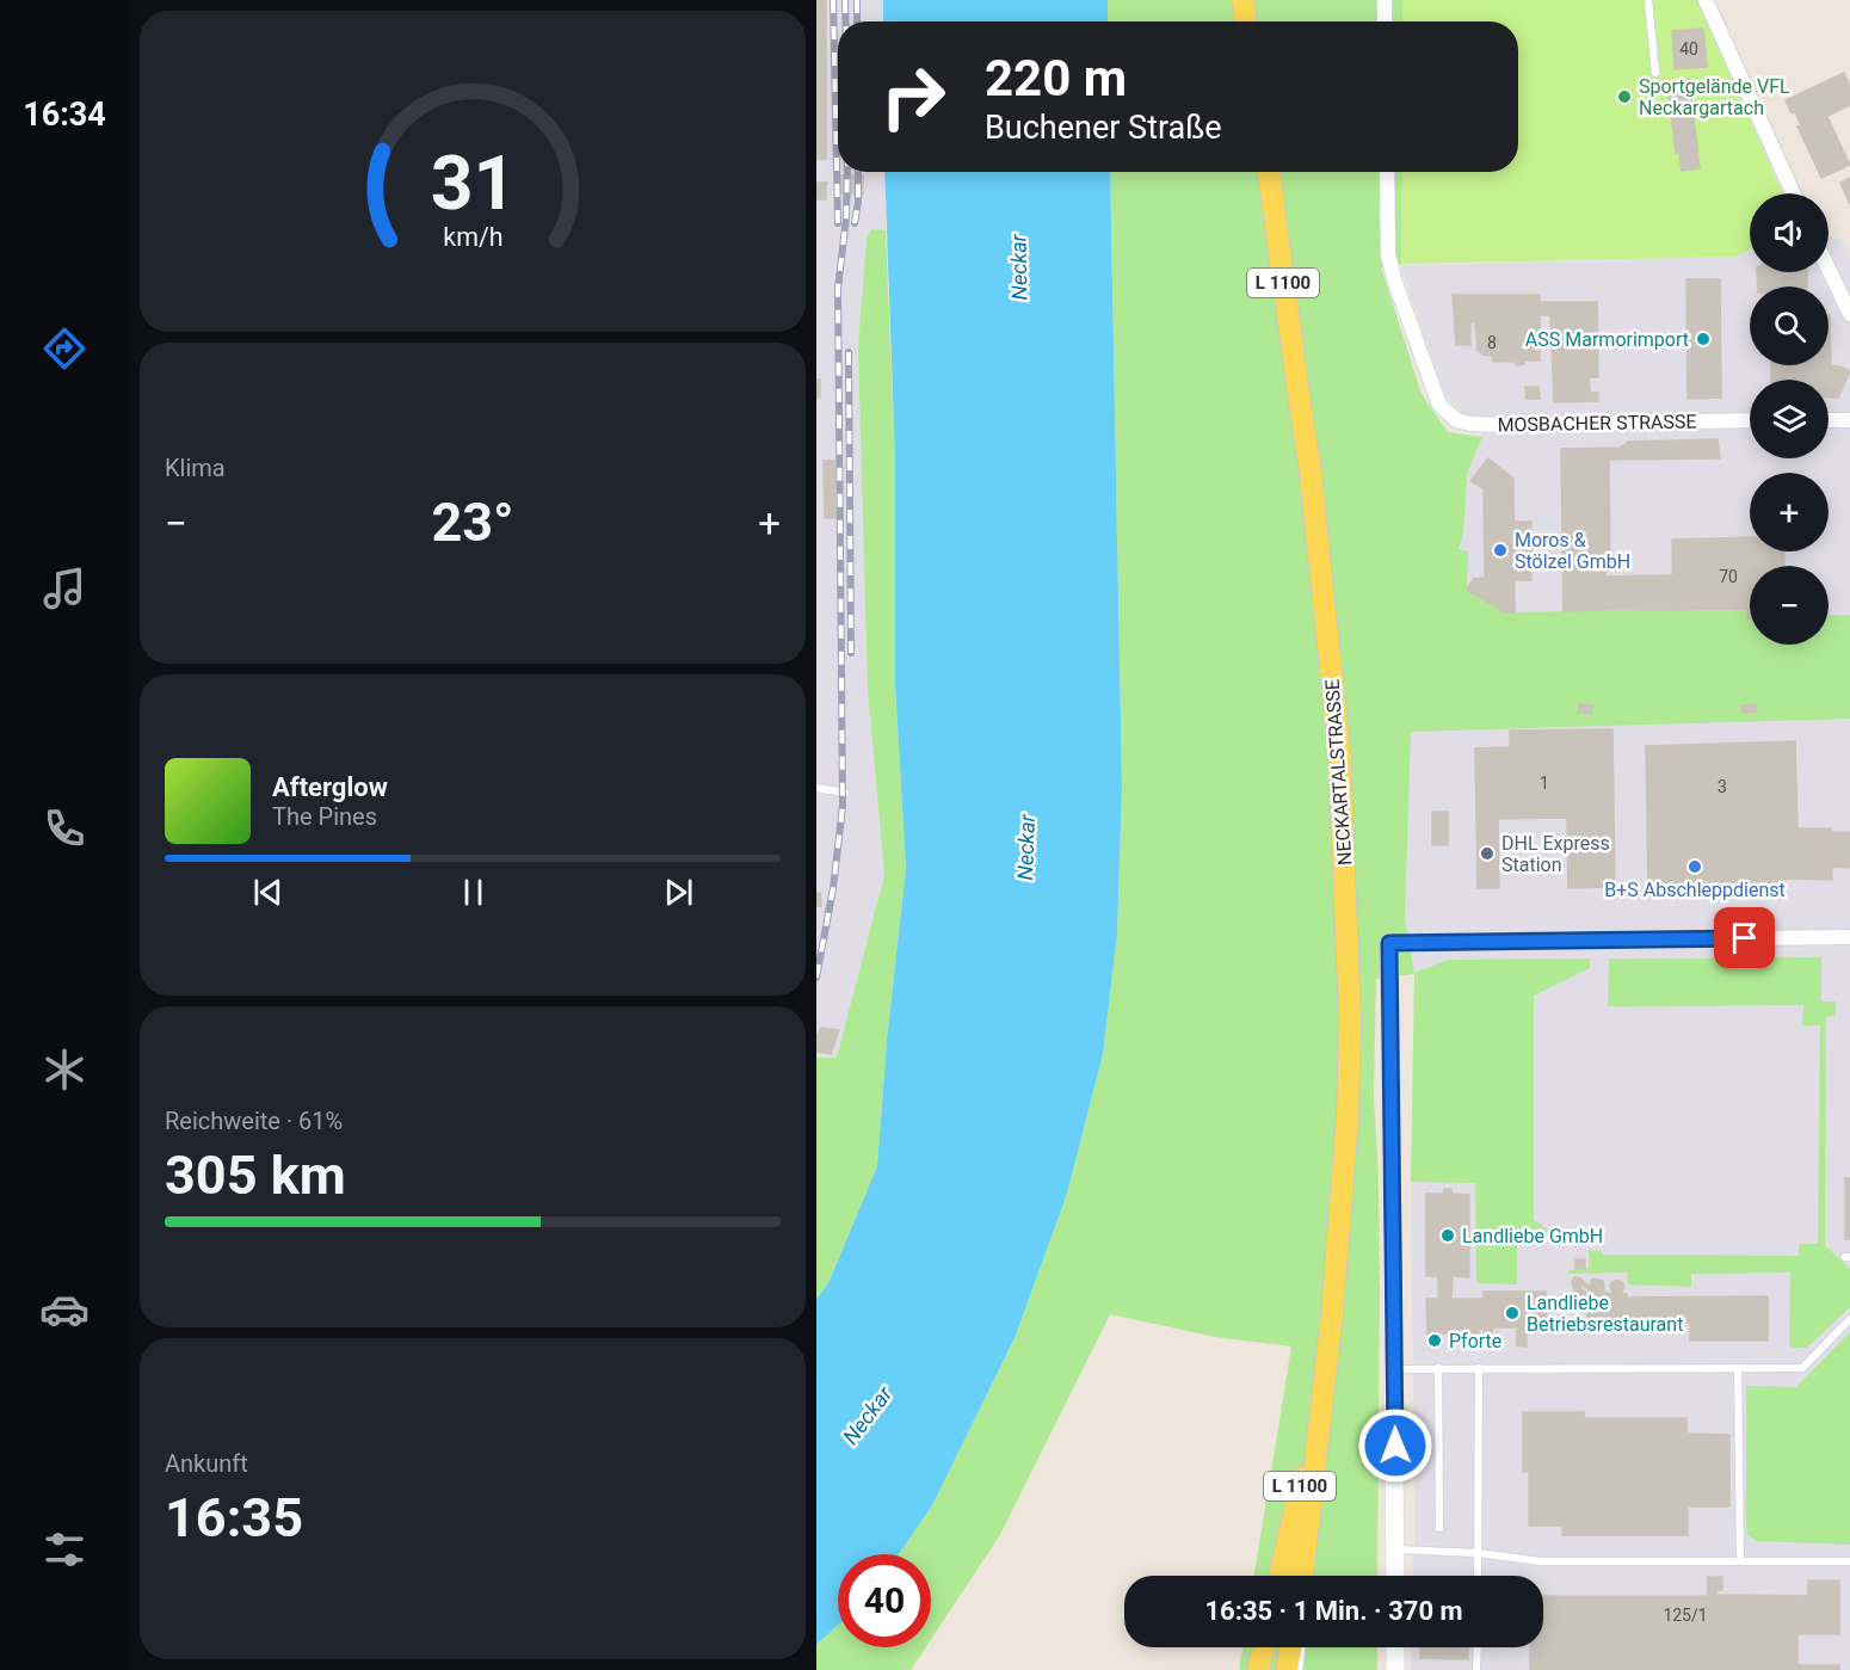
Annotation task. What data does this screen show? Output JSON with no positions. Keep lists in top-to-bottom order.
{
  "streets": {
    "main road": ["L 1100", "NECKARTALSTRASSE"],
    "street": ["MOSBACHER STRASSE"]
  },
  "water": ["Neckar"],
  "places": [
    "Sportgelände VFL Neckargartach",
    "ASS Marmorimport",
    "Moros & Stölzel GmbH",
    "DHL Express Station",
    "B+S Abschleppdienst",
    "Landliebe GmbH",
    "Landliebe Betriebsrestaurant",
    "Pforte"
  ],
  "house_numbers": [
    "40",
    "8",
    "70",
    "1",
    "3",
    "125/1"
  ],
  "page": {
    "tabs": "16:34",
    "turn": ["220 m", "Buchener Straße"],
    "map_buttons": ["+", "−"],
    "tile": [
      "Klima",
      ["Reichweite · 61%", "305 km"],
      ["Ankunft", "16:35"]
    ],
    "heat": ["−", "23°", "+"],
    "song": ["Afterglow", "The Pines"],
    "limit": "40",
    "trip": "16:35 · 1 Min. · 370 m",
    "gauge": ["31", "km/h"]
  }
}
